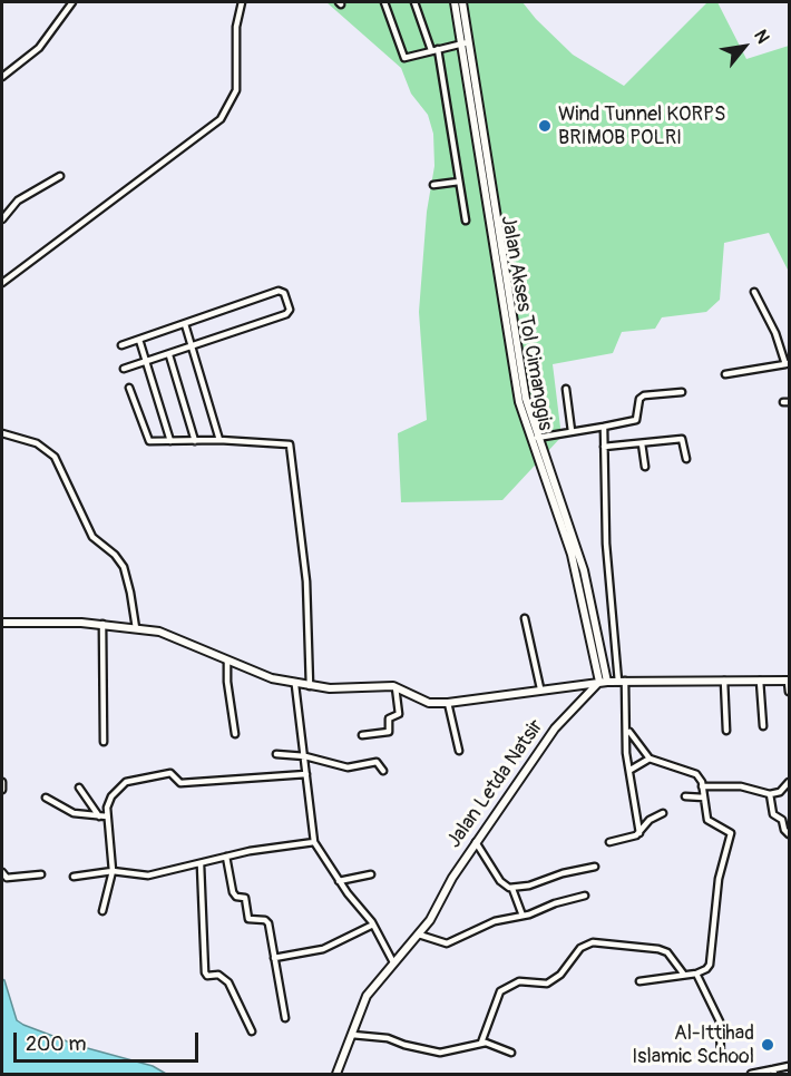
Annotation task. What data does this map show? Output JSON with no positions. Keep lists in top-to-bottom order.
{
  "streets": {
    "main road": ["Jalan Akses Tol Cimanggis", "Jalan Letda Natsir"]
  },
  "crossings": [
    ["Jalan Akses Tol Cimanggis", "Jalan Letda Natsir"]
  ],
  "places": ["Wind Tunnel KORPS BRIMOB POLRI", "Al-Ittihad Islamic School"],
  "scale_bar": "200 m",
  "north": "top right"
}
